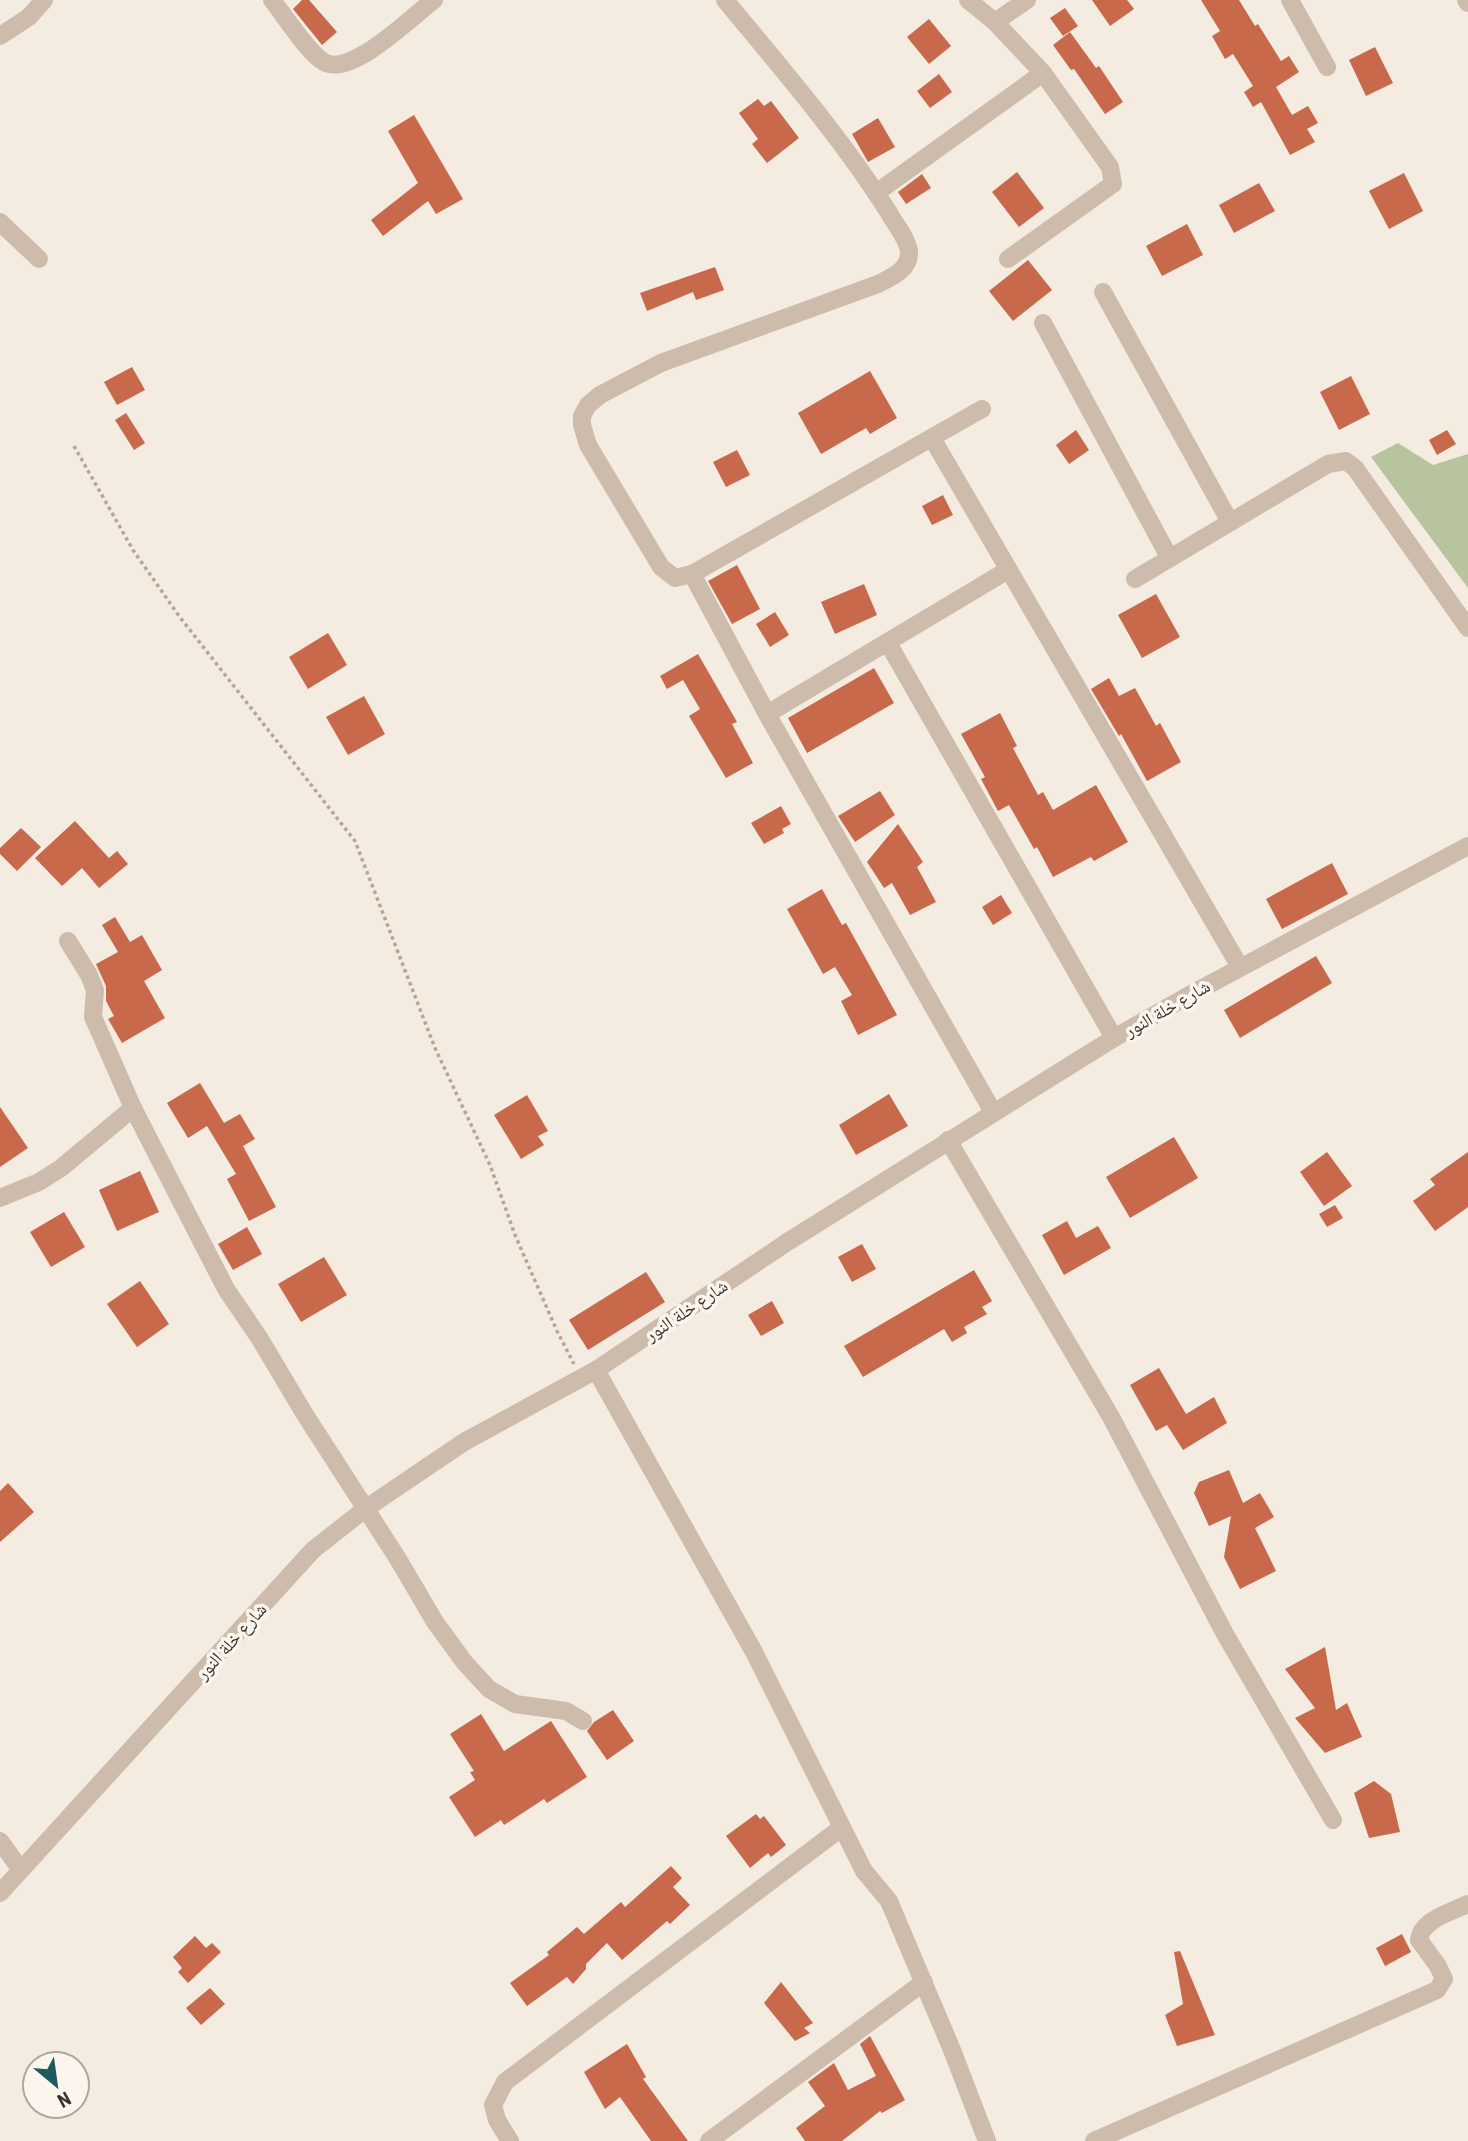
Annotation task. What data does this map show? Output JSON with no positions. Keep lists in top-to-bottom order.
{
  "streets": {
    "street": ["شارع خلة النور"]
  },
  "north": "bottom right"
}
